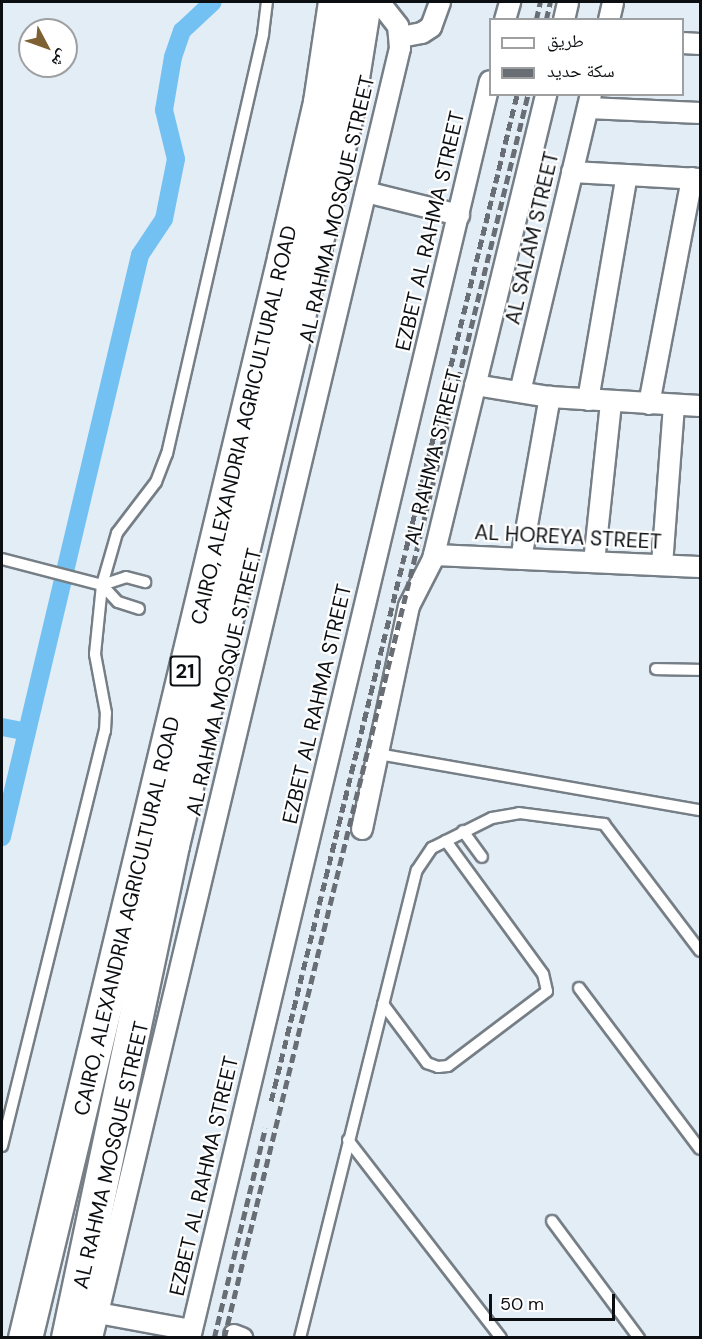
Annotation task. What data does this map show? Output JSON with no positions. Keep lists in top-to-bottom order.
{
  "streets": {
    "highway": ["CAIRO, ALEXANDRIA AGRICULTURAL ROAD", "21"],
    "street": [
      "AL RAHMA MOSQUE STREET",
      "EZBET AL RAHMA STREET",
      "AL SALAM STREET",
      "AL RAHMA STREET",
      "AL HOREYA STREET"
    ]
  },
  "crossings": [
    ["AL RAHMA STREET", "AL HOREYA STREET"]
  ],
  "legend": ["طريق", "سكة حديد"],
  "scale_bar": "50 m",
  "north": "bottom right"
}
